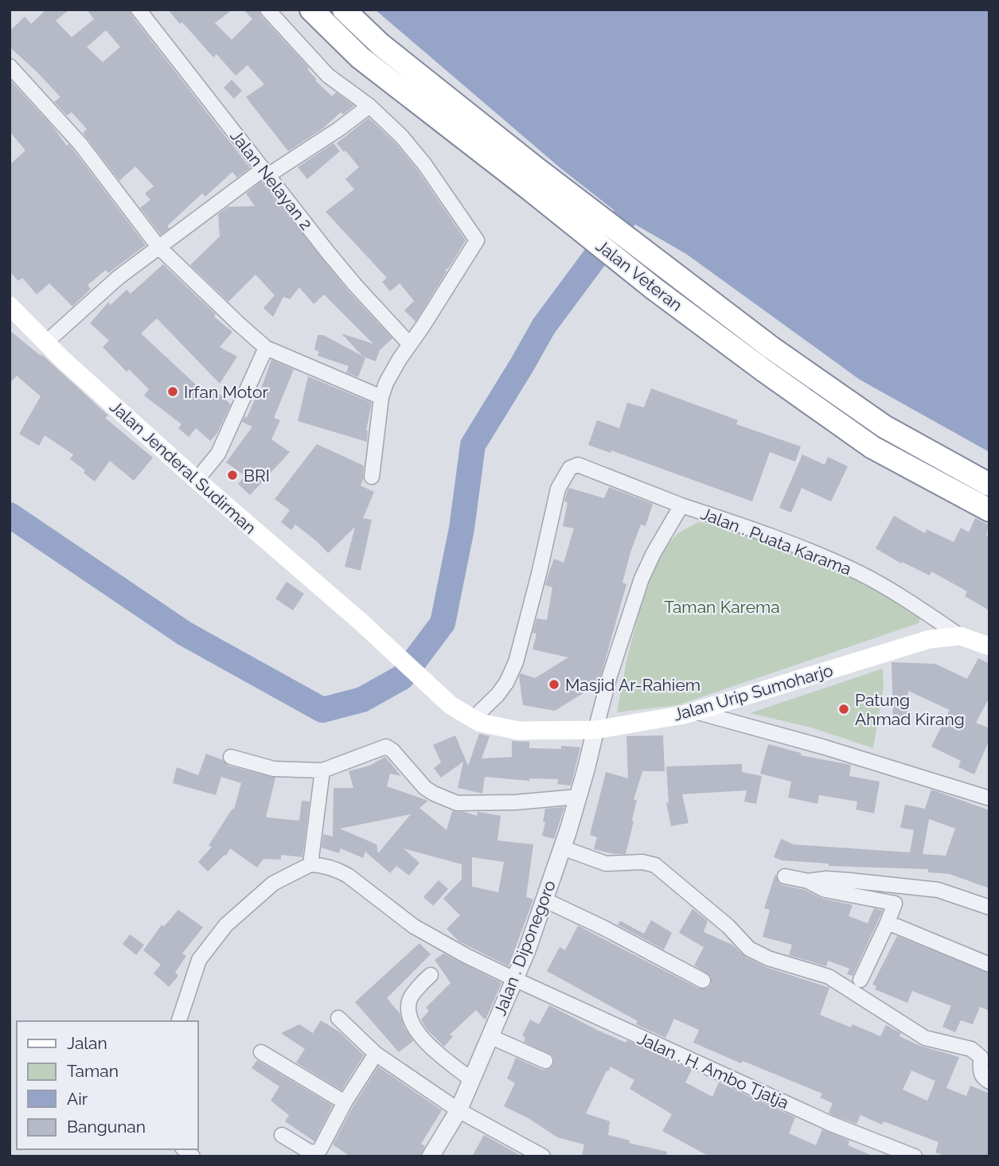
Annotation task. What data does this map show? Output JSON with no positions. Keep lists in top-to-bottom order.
{
  "streets": {
    "highway": ["Jalan Veteran"],
    "main road": ["Jalan Jenderal Sudirman", "Jalan Urip Sumoharjo"],
    "street": [
      "Jalan Nelayan 2",
      "Jalan . Puata Karama",
      "Jalan . Diponegoro",
      "Jalan . H. Ambo Tjatja"
    ]
  },
  "crossings": [
    ["Jalan Jenderal Sudirman", "Jalan Urip Sumoharjo"],
    ["Jalan . Puata Karama", "Jalan Urip Sumoharjo"],
    ["Jalan . Puata Karama", "Jalan . Diponegoro"],
    ["Jalan Urip Sumoharjo", "Jalan . Diponegoro"],
    ["Jalan . Diponegoro", "Jalan . H. Ambo Tjatja"]
  ],
  "parks": ["Taman Karema"],
  "places": [
    "Irfan Motor",
    "BRI",
    "Masjid Ar-Rahiem",
    "Patung Ahmad Kirang"
  ],
  "legend": [
    "Jalan",
    "Taman",
    "Air",
    "Bangunan"
  ]
}
